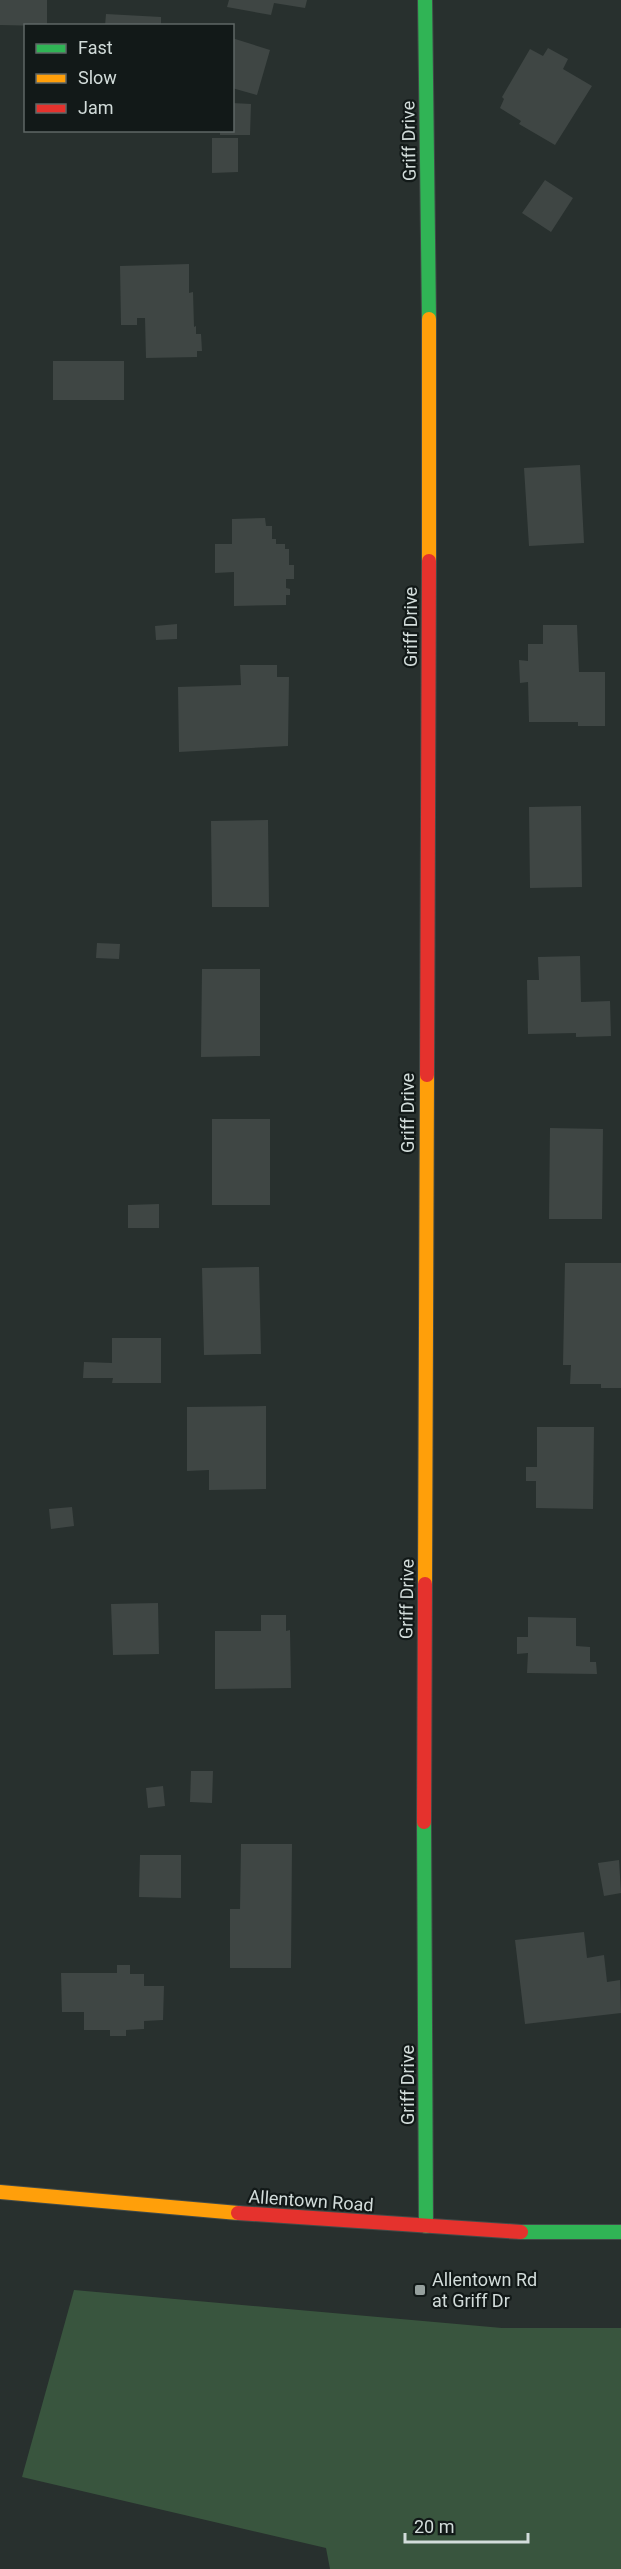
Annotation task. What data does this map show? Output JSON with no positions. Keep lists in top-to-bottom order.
{
  "streets": {
    "street": ["Griff Drive", "Allentown Road"]
  },
  "crossings": [
    ["Griff Drive", "Allentown Road"]
  ],
  "places": {
    "transit": ["Allentown Rd at Griff Dr"]
  },
  "legend": ["Fast", "Slow", "Jam"],
  "scale_bar": "20 m"
}
